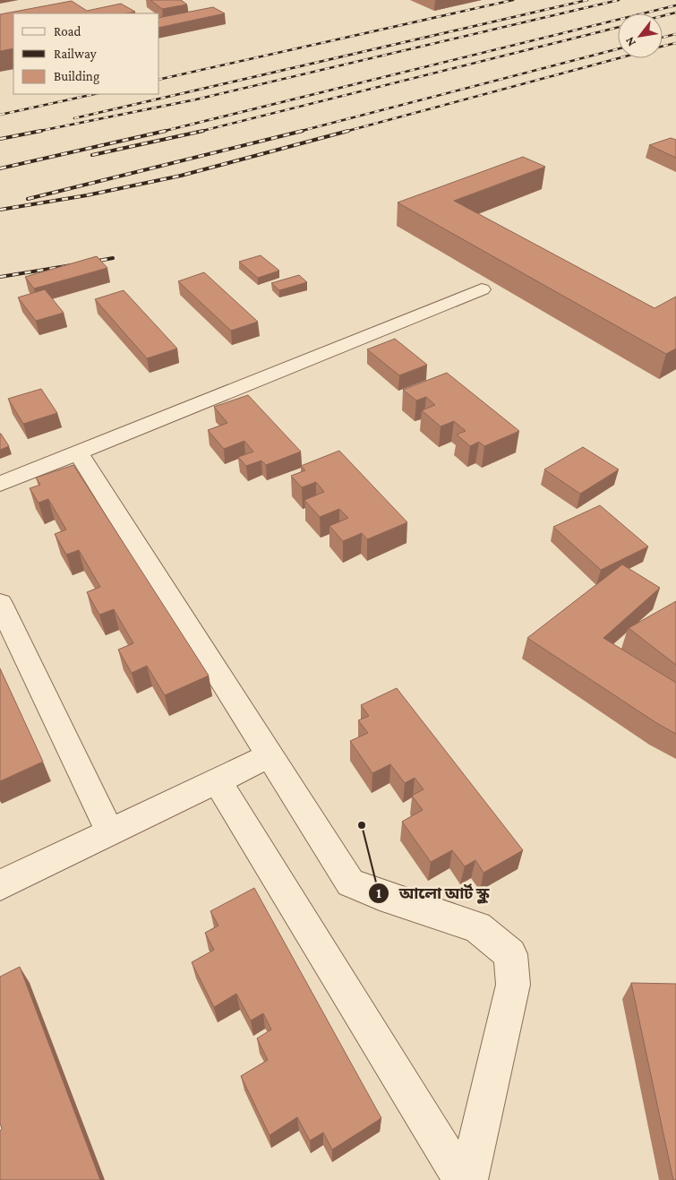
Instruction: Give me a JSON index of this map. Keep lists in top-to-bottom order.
{
  "places": ["আলো আর্ট স্কুল"],
  "legend": ["Road", "Railway", "Building"],
  "north": "bottom left"
}
